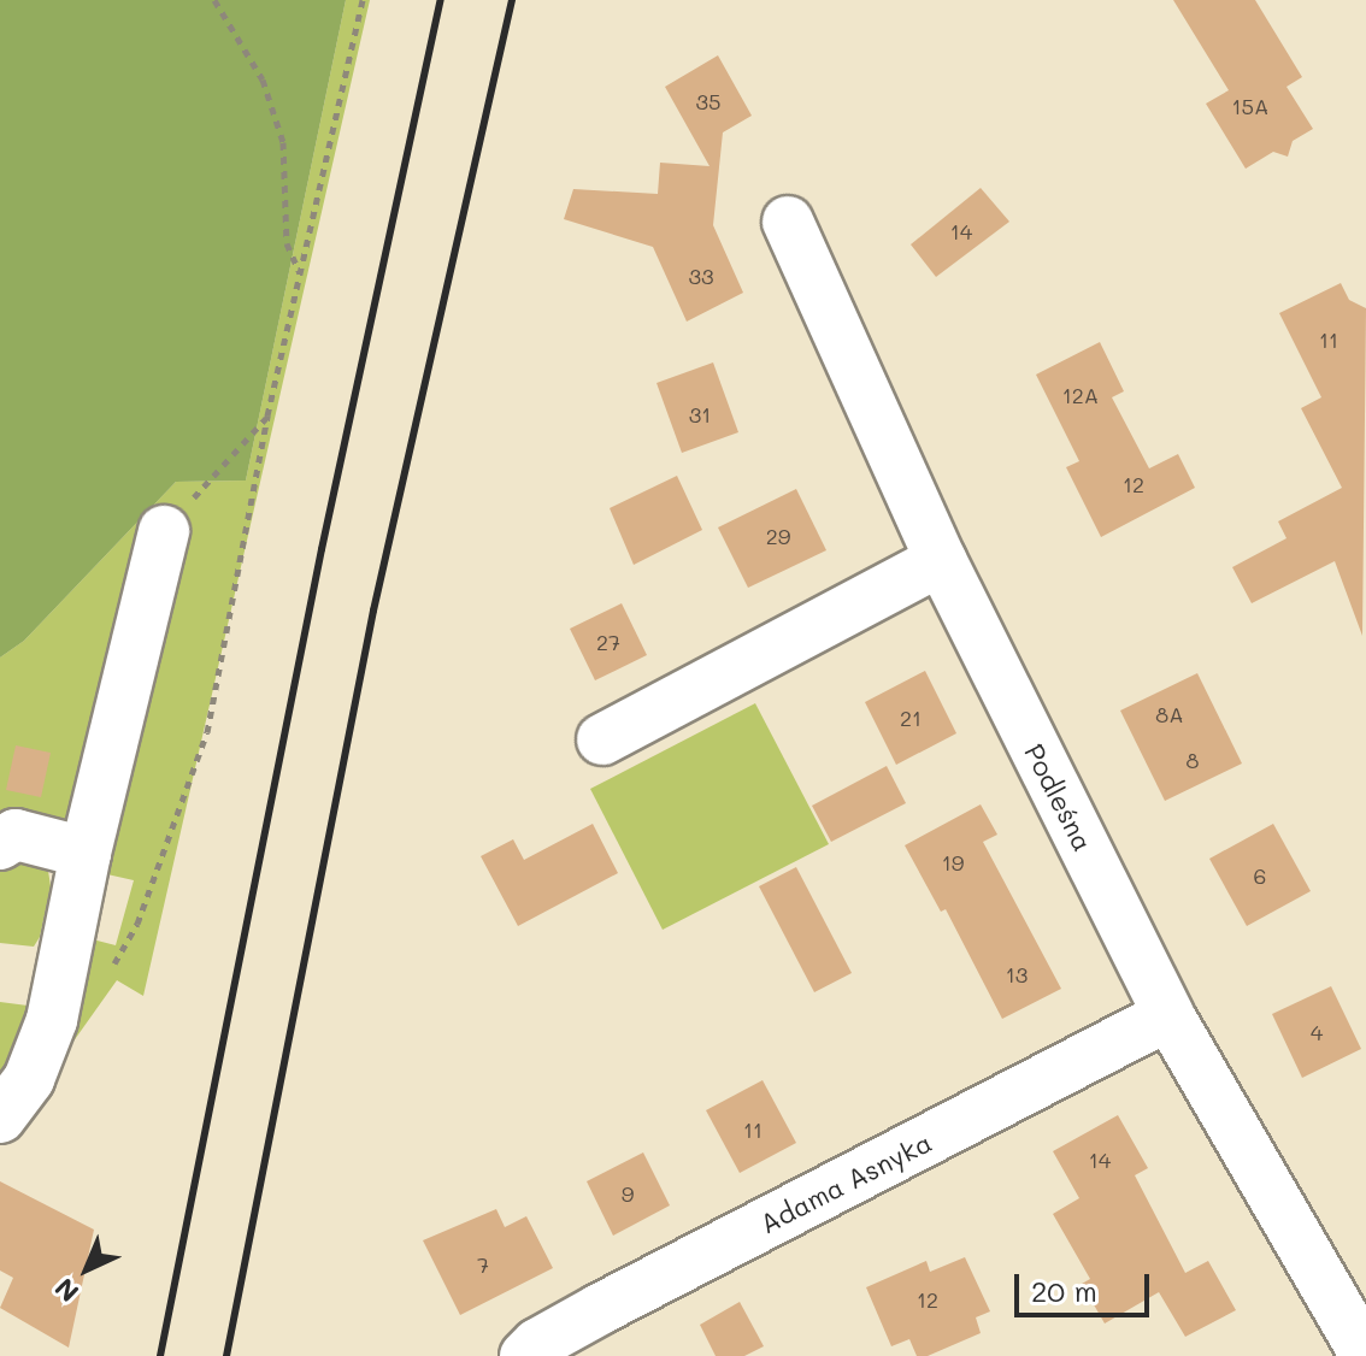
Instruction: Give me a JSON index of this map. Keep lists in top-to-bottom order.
{
  "streets": {
    "street": ["Podleśna", "Adama Asnyka"]
  },
  "crossings": [
    ["Podleśna", "Adama Asnyka"]
  ],
  "house_numbers": [
    "35",
    "15A",
    "14",
    "33",
    "11",
    "12A",
    "31",
    "12",
    "29",
    "27",
    "8A",
    "21",
    "8",
    "19",
    "6",
    "13",
    "4",
    "11",
    "14",
    "9",
    "7",
    "12"
  ],
  "scale_bar": "20 m",
  "north": "bottom left"
}
